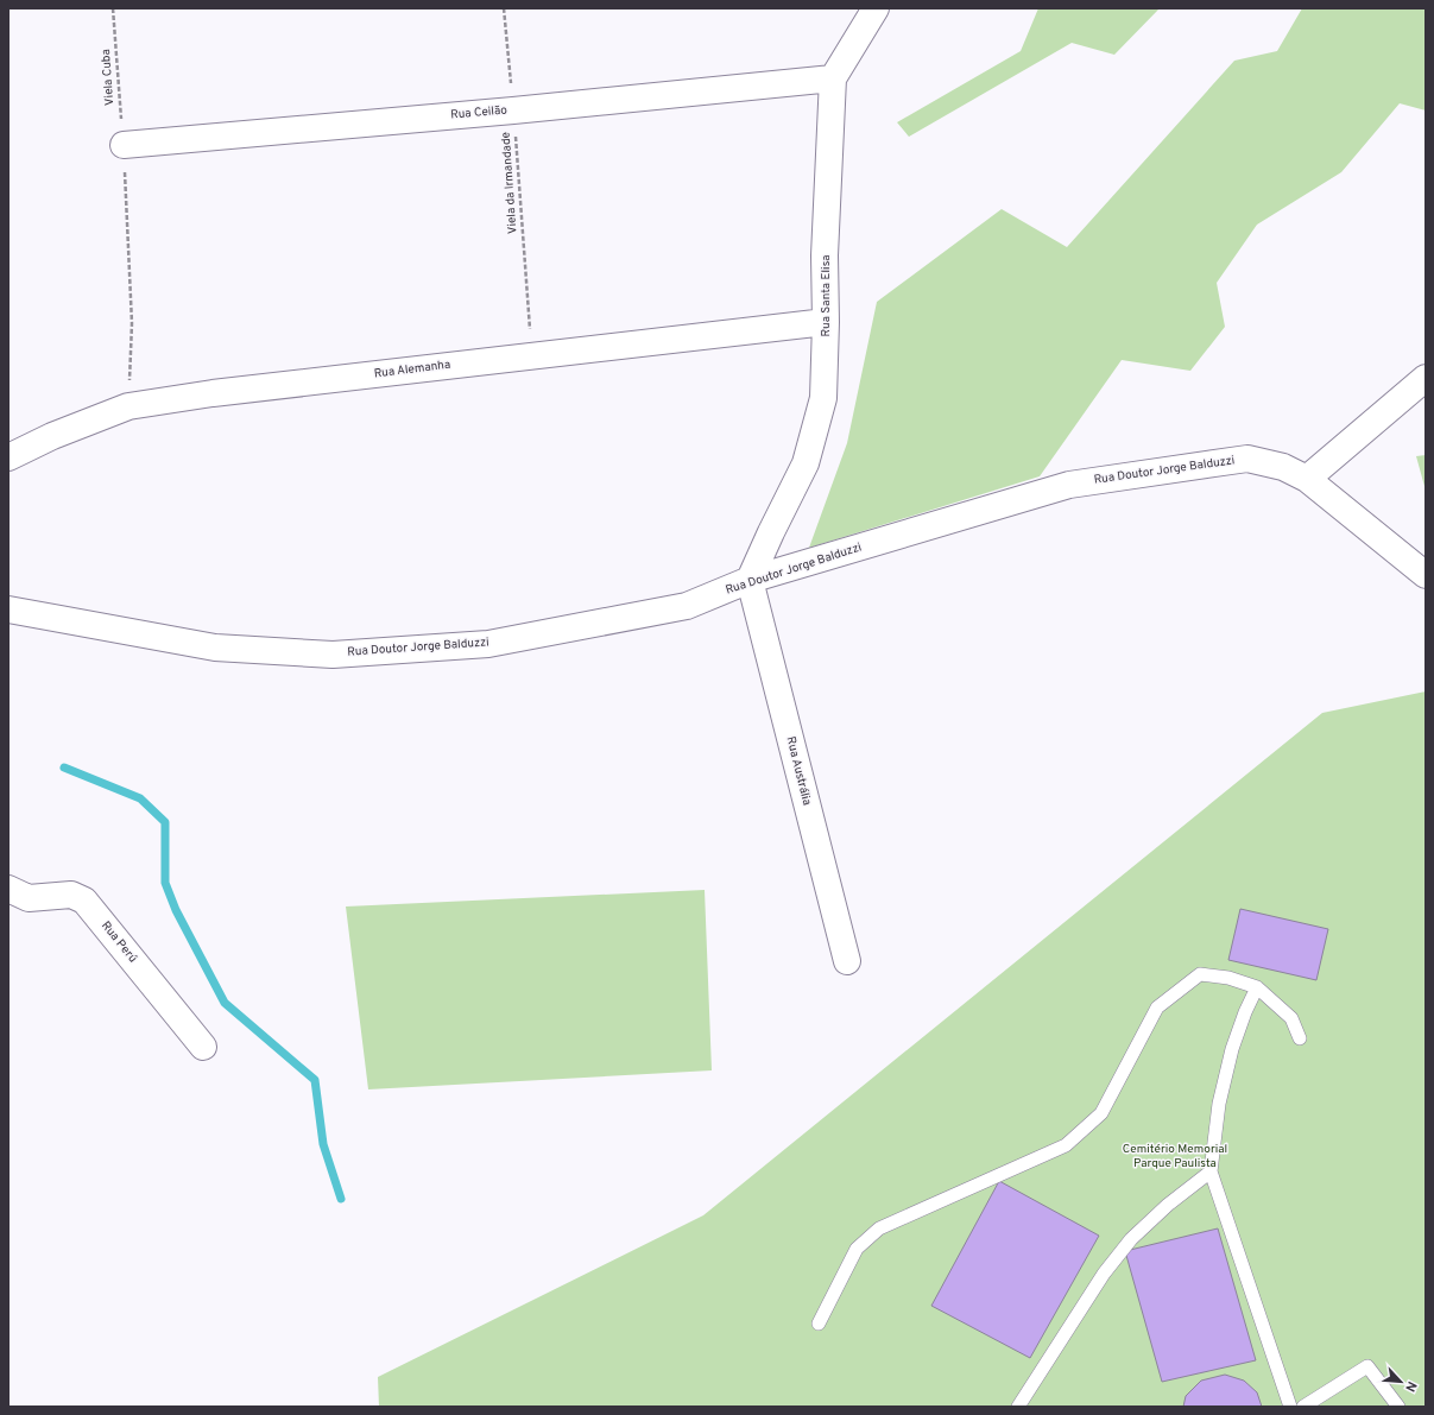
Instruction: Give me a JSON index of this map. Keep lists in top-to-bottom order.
{
  "streets": {
    "street": [
      "Rua Ceilão",
      "Rua Santa Elisa",
      "Rua Alemanha",
      "Rua Doutor Jorge Balduzzi",
      "Rua Austrália",
      "Rua Perú"
    ],
    "path": ["Viela Cuba", "Viela da Irmandade"]
  },
  "crossings": [
    ["Viela Cuba", "Rua Ceilão"],
    ["Viela Cuba", "Rua Alemanha"],
    ["Rua Ceilão", "Viela da Irmandade"],
    ["Rua Ceilão", "Rua Santa Elisa"],
    ["Viela da Irmandade", "Rua Alemanha"],
    ["Rua Santa Elisa", "Rua Alemanha"],
    ["Rua Santa Elisa", "Rua Doutor Jorge Balduzzi"],
    ["Rua Santa Elisa", "Rua Austrália"],
    ["Rua Doutor Jorge Balduzzi", "Rua Austrália"]
  ],
  "parks": ["Cemitério Memorial Parque Paulista"],
  "north": "bottom right"
}
